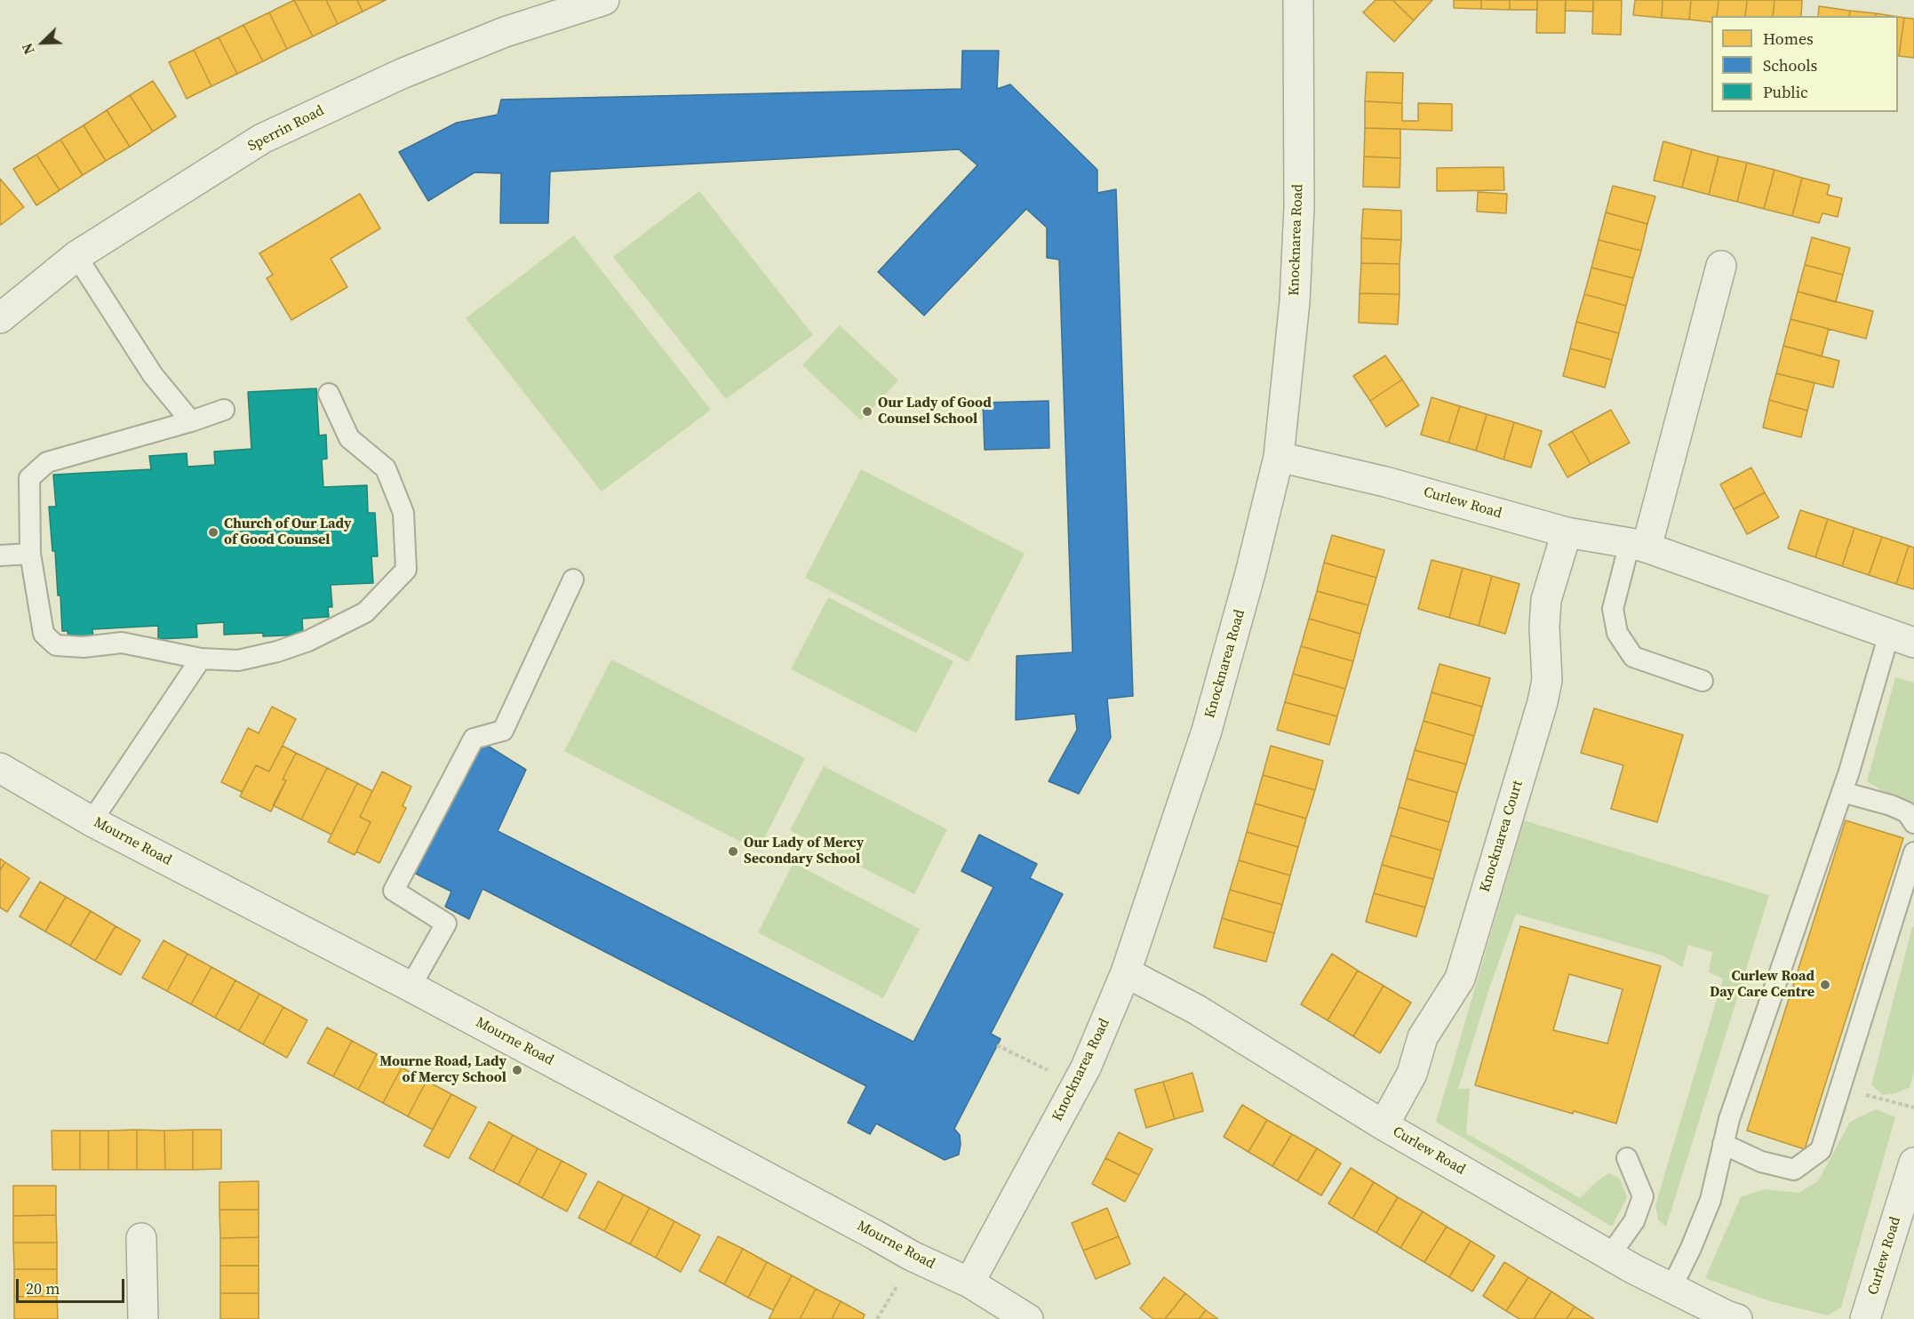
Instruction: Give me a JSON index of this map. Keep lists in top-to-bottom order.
{
  "streets": {
    "street": [
      "Sperrin Road",
      "Knocknarea Road",
      "Curlew Road",
      "Knocknarea Court",
      "Mourne Road"
    ]
  },
  "crossings": [
    ["Knocknarea Road", "Curlew Road"],
    ["Knocknarea Road", "Mourne Road"],
    ["Curlew Road", "Knocknarea Court"]
  ],
  "places": [
    "Our Lady of Good Counsel School",
    "Church of Our Lady of Good Counsel",
    "Our Lady of Mercy Secondary School",
    "Curlew Road Day Care Centre",
    "Mourne Road, Lady of Mercy School"
  ],
  "legend": ["Homes", "Schools", "Public"],
  "scale_bar": "20 m",
  "north": "bottom left"
}
